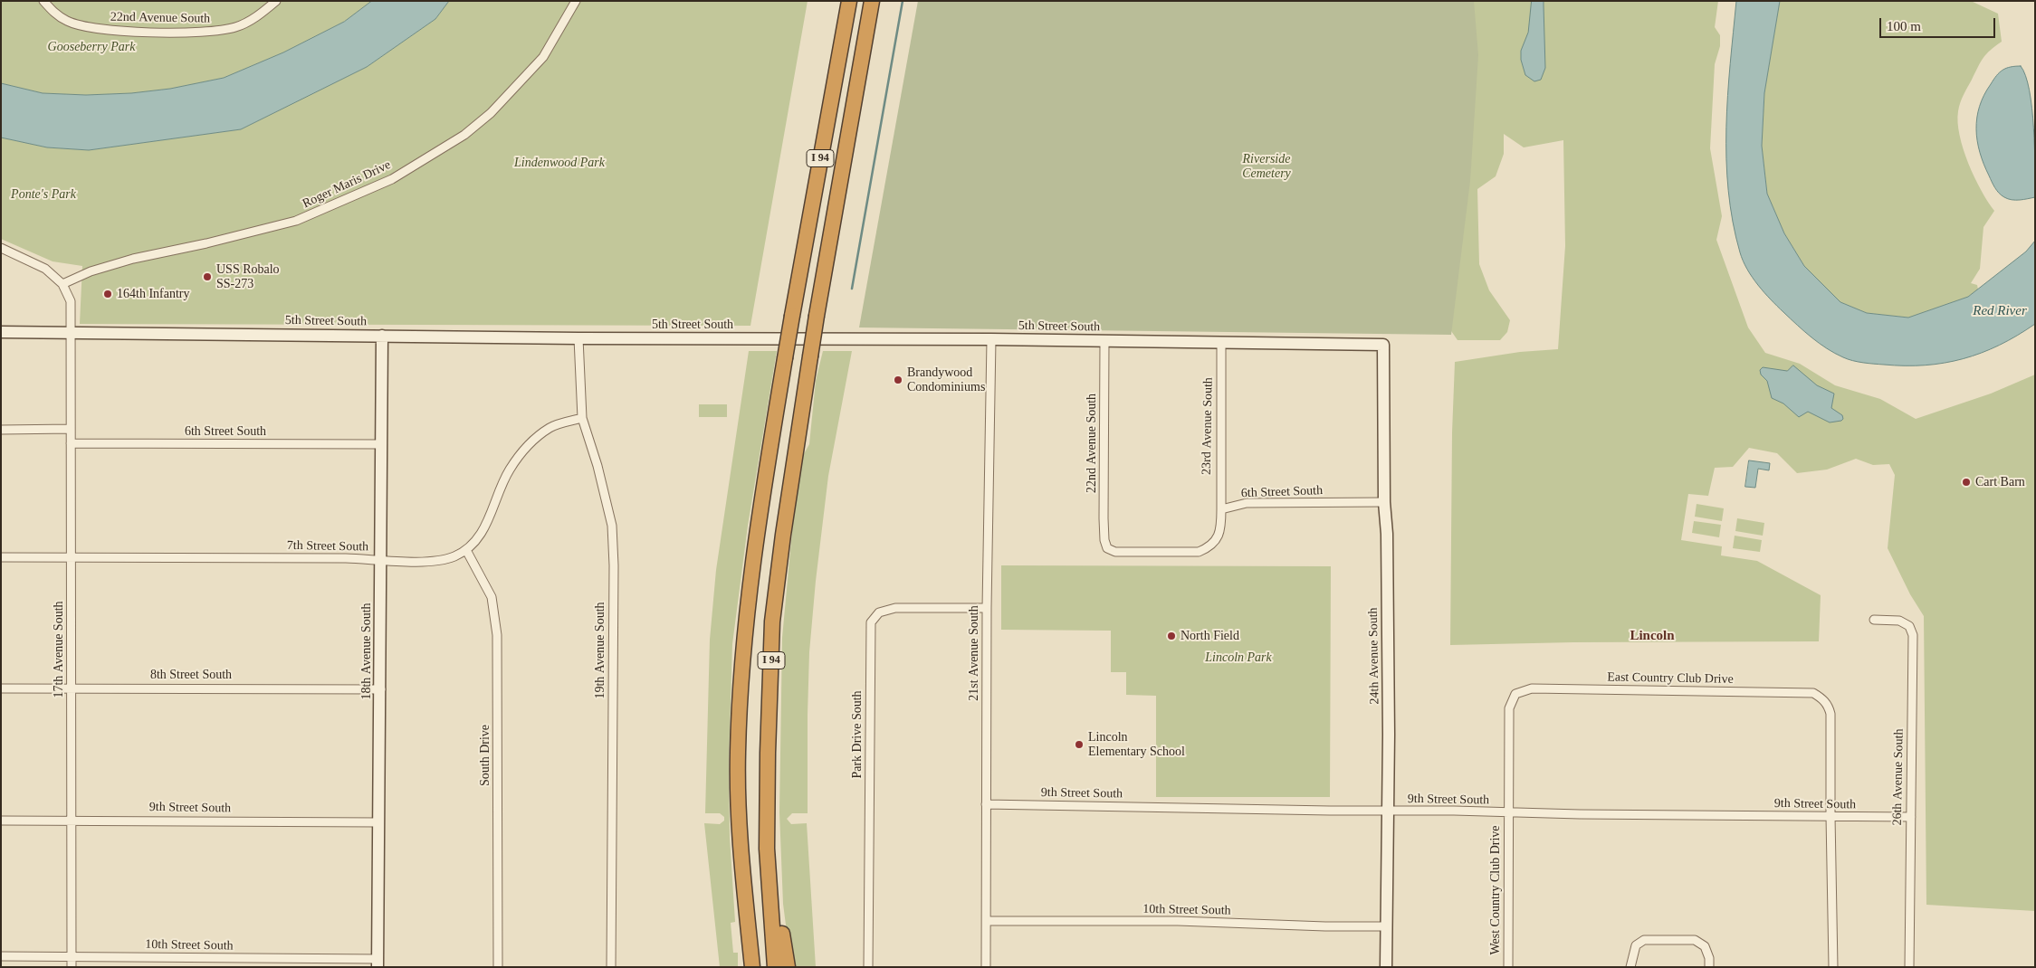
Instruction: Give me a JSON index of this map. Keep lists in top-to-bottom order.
{
  "streets": {
    "highway": ["I 94"],
    "street": [
      "22nd Avenue South",
      "Roger Maris Drive",
      "5th Street South",
      "23rd Avenue South",
      "6th Street South",
      "7th Street South",
      "17th Avenue South",
      "19th Avenue South",
      "18th Avenue South",
      "21st Avenue South",
      "24th Avenue South",
      "8th Street South",
      "East Country Club Drive",
      "Park Drive South",
      "South Drive",
      "26th Avenue South",
      "9th Street South",
      "West Country Club Drive",
      "10th Street South"
    ]
  },
  "crossings": [
    ["22nd Avenue South", "5th Street South"],
    ["22nd Avenue South", "23rd Avenue South"],
    ["22nd Avenue South", "6th Street South"],
    ["Roger Maris Drive", "17th Avenue South"],
    ["5th Street South", "23rd Avenue South"],
    ["5th Street South", "17th Avenue South"],
    ["5th Street South", "19th Avenue South"],
    ["5th Street South", "18th Avenue South"],
    ["5th Street South", "21st Avenue South"],
    ["5th Street South", "24th Avenue South"],
    ["23rd Avenue South", "6th Street South"],
    ["6th Street South", "17th Avenue South"],
    ["6th Street South", "18th Avenue South"],
    ["6th Street South", "24th Avenue South"],
    ["7th Street South", "17th Avenue South"],
    ["7th Street South", "19th Avenue South"],
    ["7th Street South", "18th Avenue South"],
    ["7th Street South", "South Drive"],
    ["17th Avenue South", "8th Street South"],
    ["17th Avenue South", "9th Street South"],
    ["17th Avenue South", "10th Street South"],
    ["18th Avenue South", "8th Street South"],
    ["18th Avenue South", "9th Street South"],
    ["18th Avenue South", "10th Street South"],
    ["21st Avenue South", "Park Drive South"],
    ["21st Avenue South", "9th Street South"],
    ["21st Avenue South", "10th Street South"],
    ["24th Avenue South", "9th Street South"],
    ["24th Avenue South", "10th Street South"],
    ["East Country Club Drive", "9th Street South"],
    ["East Country Club Drive", "West Country Club Drive"],
    ["26th Avenue South", "9th Street South"],
    ["9th Street South", "West Country Club Drive"]
  ],
  "districts": ["Lincoln"],
  "water": ["Red River"],
  "parks": [
    "Gooseberry Park",
    "Riverside Cemetery",
    "Lindenwood Park",
    "Ponte's Park",
    "Lincoln Park"
  ],
  "places": [
    "USS Robalo SS-273",
    "164th Infantry",
    "Brandywood Condominiums",
    "Cart Barn",
    "North Field",
    "Lincoln Elementary School"
  ],
  "scale_bar": "100 m"
}
